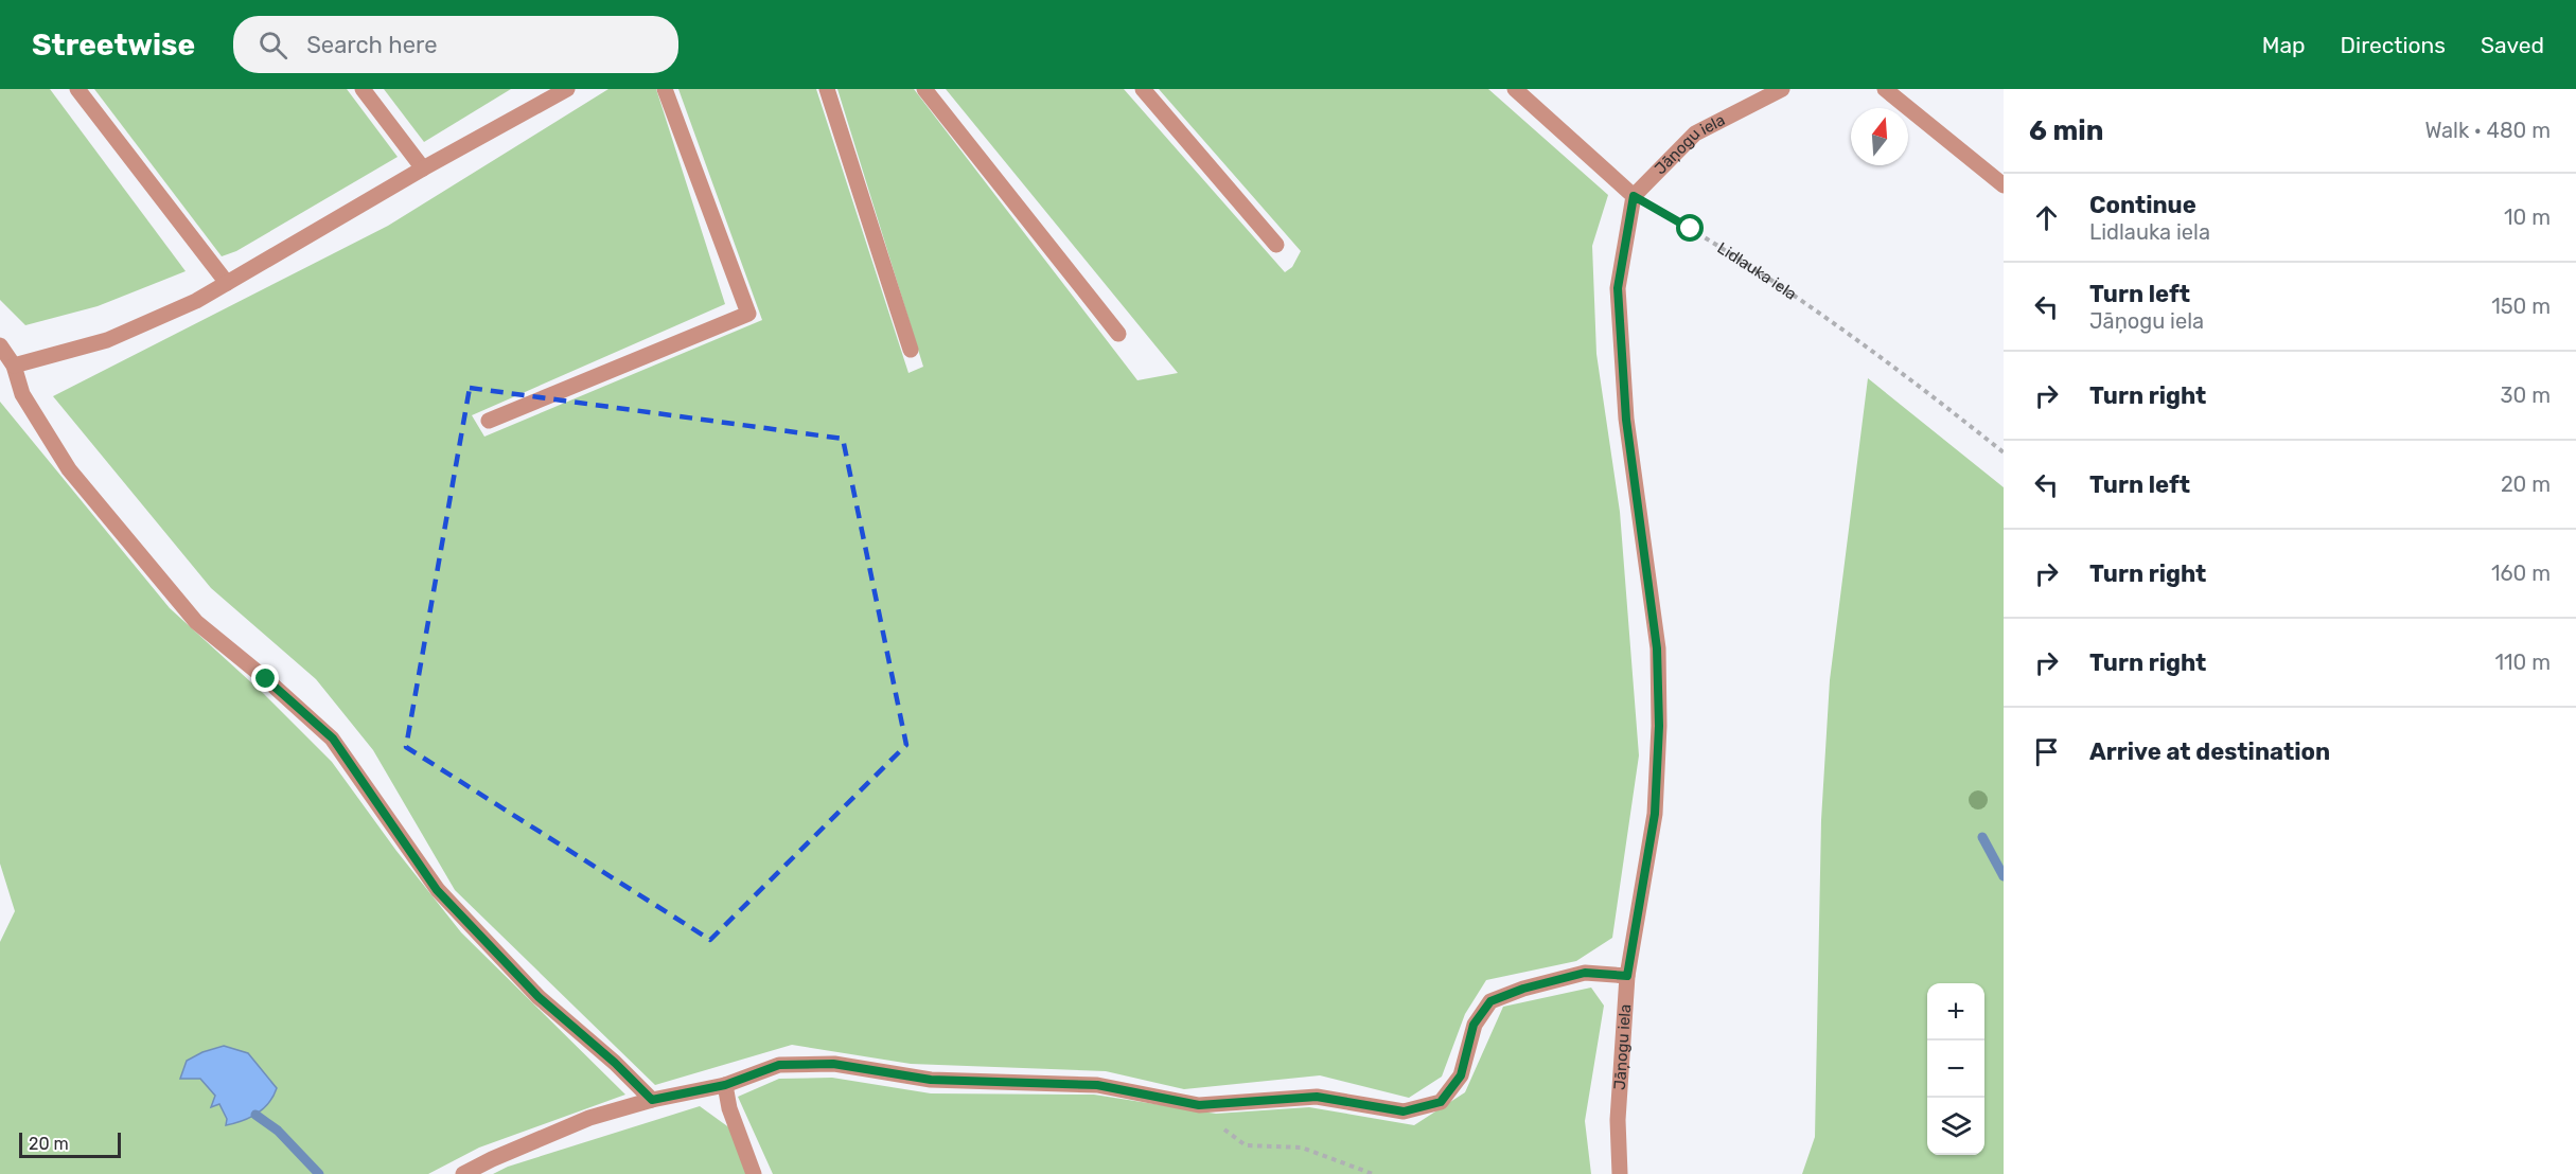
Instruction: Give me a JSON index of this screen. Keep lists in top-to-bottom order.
{
  "streets": {
    "street": ["Jāņogu iela"],
    "path": ["Lidlauka iela"]
  },
  "crossings": [
    ["Jāņogu iela", "Lidlauka iela"]
  ],
  "scale_bar": "20 m",
  "north": "top",
  "page": {
    "header": "Streetwise",
    "search": "Search here",
    "nav": ["Map", "Directions", "Saved"],
    "heading": ["6 min", "Walk · 480 m"],
    "list": [
      ["Continue", "Lidlauka iela", "10 m"],
      ["Turn left", "Jāņogu iela", "150 m"],
      ["Turn right", "30 m"],
      ["Turn left", "20 m"],
      ["Turn right", "160 m"],
      ["Turn right", "110 m"],
      "Arrive at destination"
    ],
    "map_buttons": ["+", "−"],
    "scale": "20 m"
  }
}
